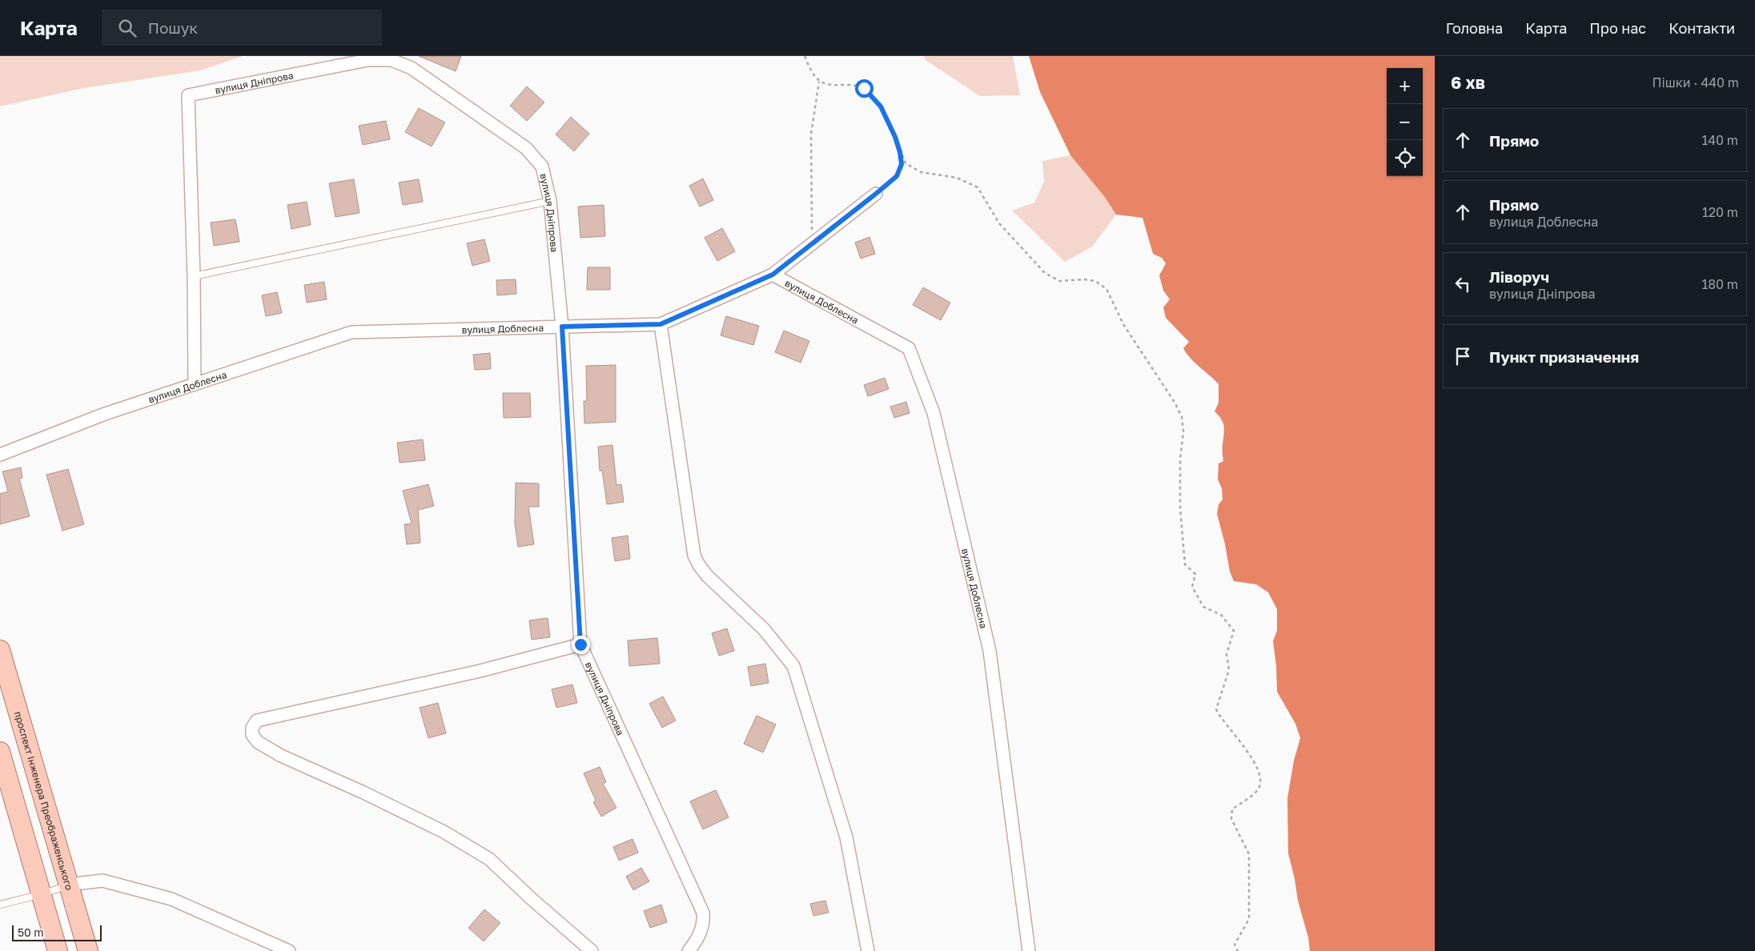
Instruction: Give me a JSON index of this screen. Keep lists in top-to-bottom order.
{
  "streets": {
    "main road": ["проспект Інженера Преображенського"],
    "street": ["вулиця Дніпрова", "вулиця Доблесна"]
  },
  "crossings": [
    ["вулиця Дніпрова", "вулиця Доблесна"]
  ],
  "scale_bar": "50 m",
  "page": {
    "header": "Карта",
    "search": "Пошук",
    "nav": [
      "Головна",
      "Карта",
      "Про нас",
      "Контакти"
    ],
    "heading": ["6 хв", "Пішки · 440 m"],
    "map_buttons": ["+", "−"],
    "list": [
      ["Прямо", "140 m"],
      ["Прямо", "вулиця Доблесна", "120 m"],
      ["Ліворуч", "вулиця Дніпрова", "180 m"],
      "Пункт призначення"
    ],
    "scale": "50 m"
  }
}
